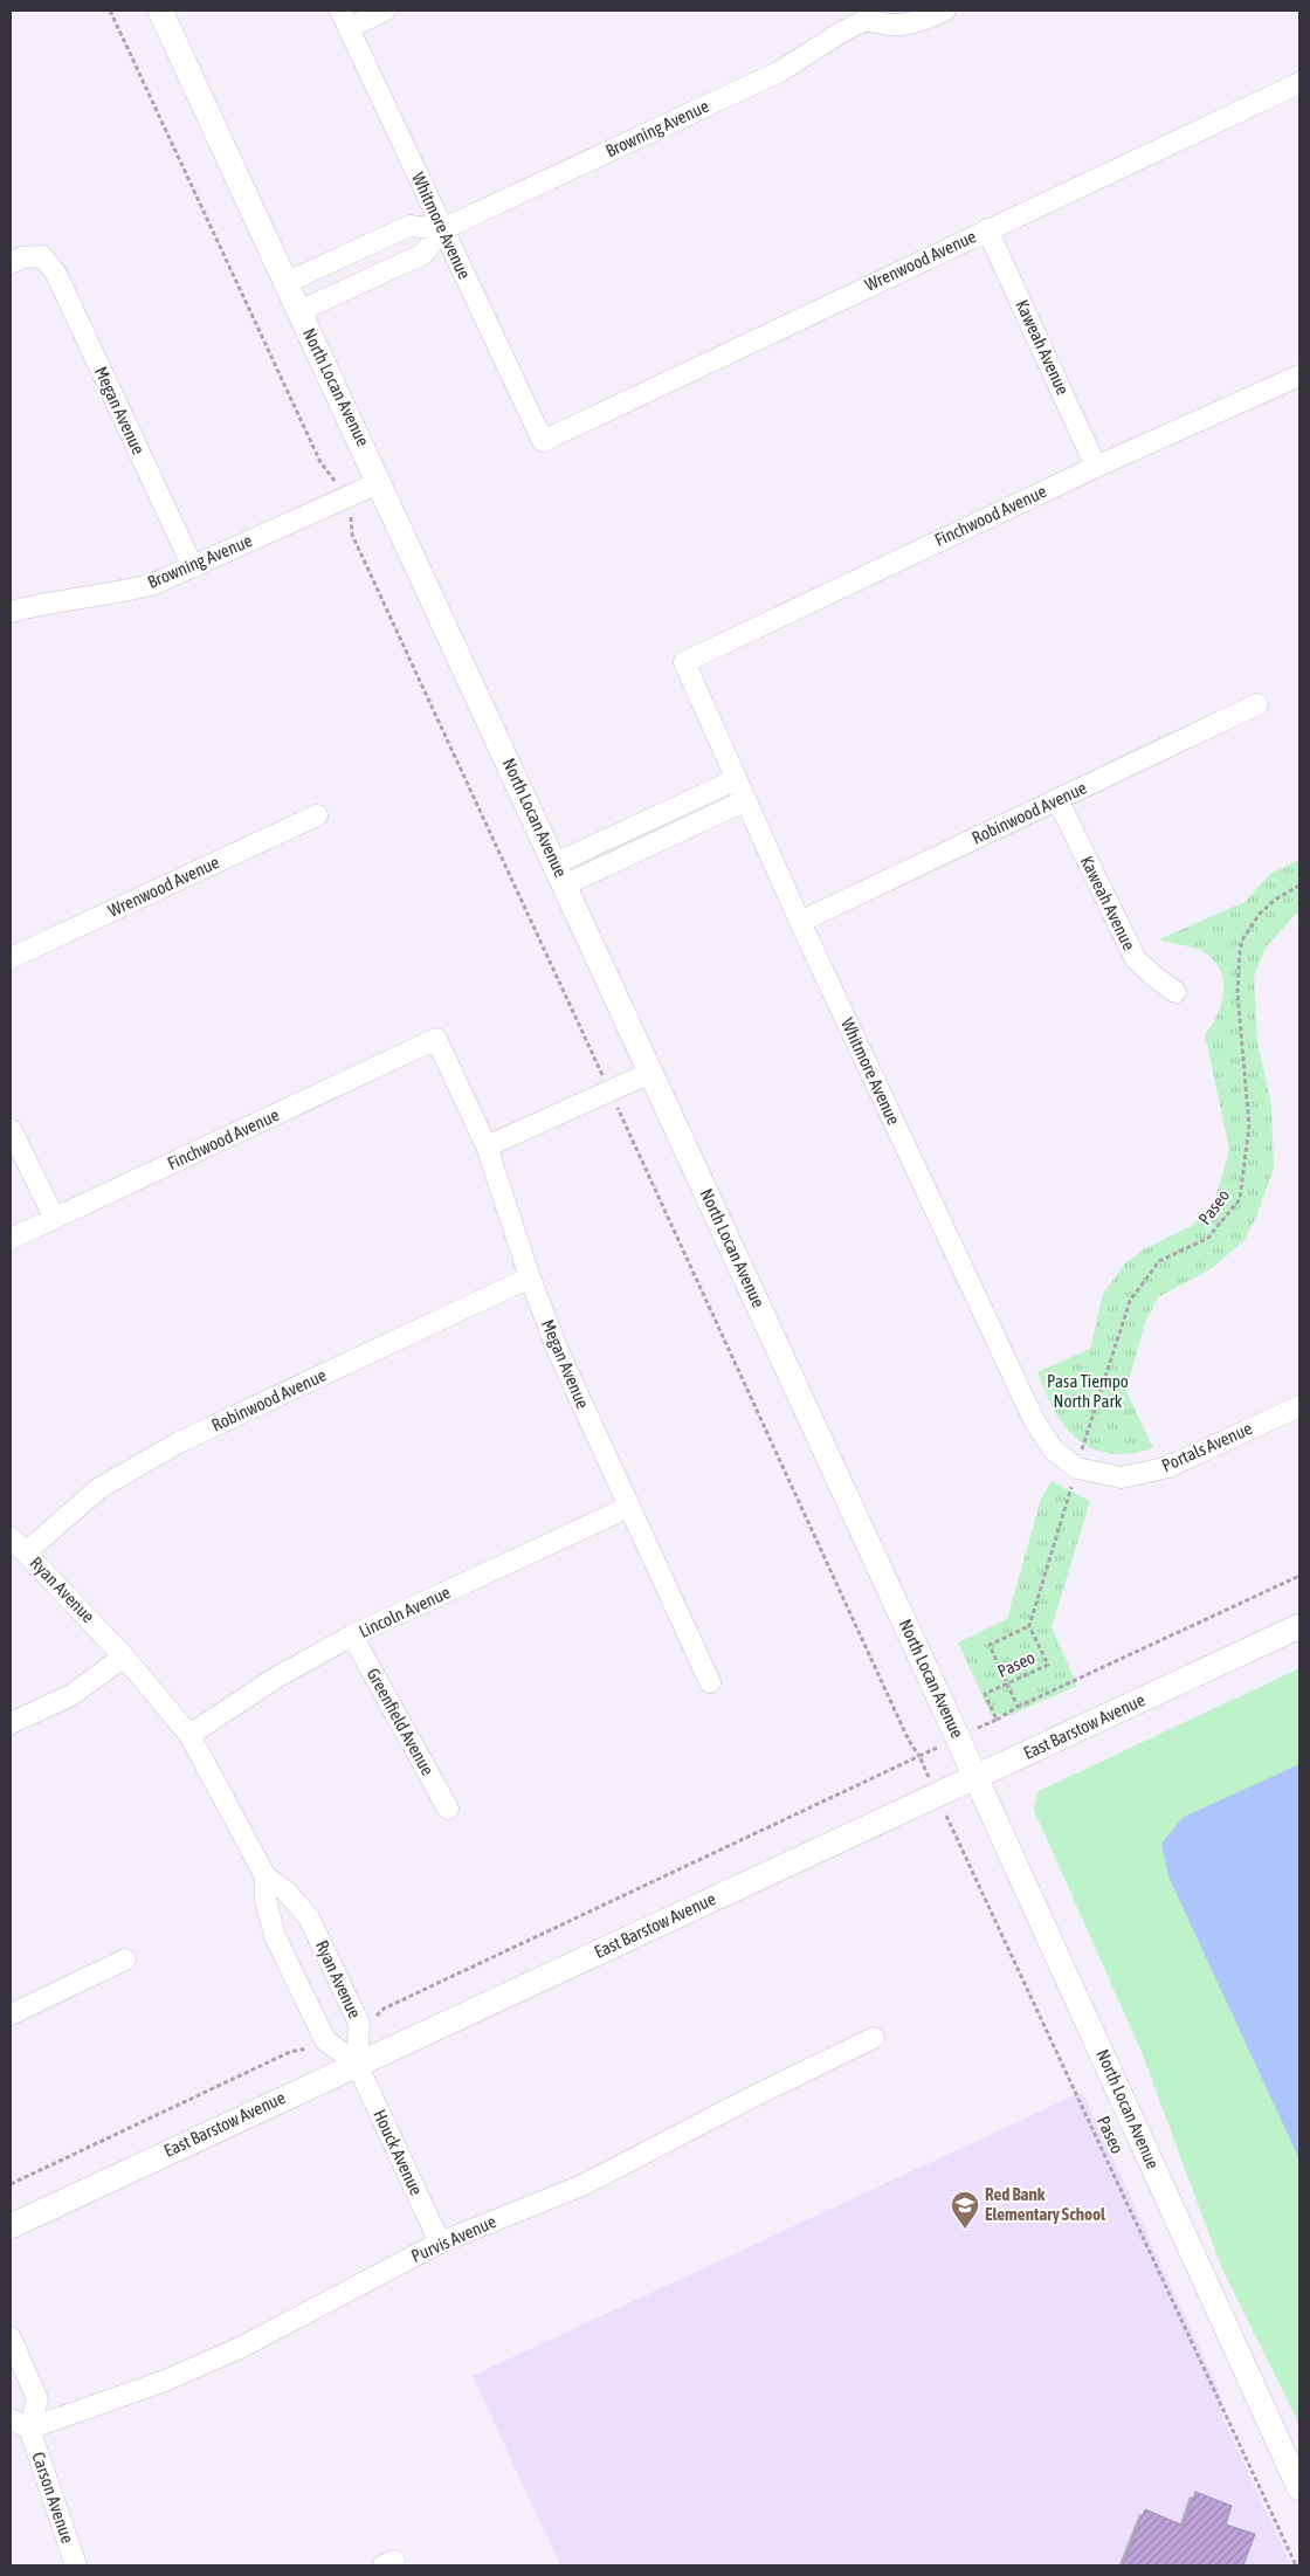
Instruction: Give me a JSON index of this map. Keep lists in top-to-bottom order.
{
  "streets": {
    "street": [
      "Browning Avenue",
      "Whitmore Avenue",
      "Wrenwood Avenue",
      "Kaweah Avenue",
      "North Locan Avenue",
      "Megan Avenue",
      "Finchwood Avenue",
      "Robinwood Avenue",
      "Portals Avenue",
      "Ryan Avenue",
      "Lincoln Avenue",
      "Greenfield Avenue",
      "East Barstow Avenue",
      "Houck Avenue",
      "Purvis Avenue",
      "Carson Avenue"
    ],
    "path": ["Paseo"]
  },
  "crossings": [
    ["Browning Avenue", "Whitmore Avenue"],
    ["Browning Avenue", "North Locan Avenue"],
    ["Browning Avenue", "Megan Avenue"],
    ["Whitmore Avenue", "Wrenwood Avenue"],
    ["Whitmore Avenue", "Finchwood Avenue"],
    ["Whitmore Avenue", "Robinwood Avenue"],
    ["Whitmore Avenue", "Paseo"],
    ["Whitmore Avenue", "Portals Avenue"],
    ["Wrenwood Avenue", "Kaweah Avenue"],
    ["Kaweah Avenue", "Finchwood Avenue"],
    ["Kaweah Avenue", "Robinwood Avenue"],
    ["North Locan Avenue", "East Barstow Avenue"],
    ["Megan Avenue", "Finchwood Avenue"],
    ["Megan Avenue", "Robinwood Avenue"],
    ["Megan Avenue", "Lincoln Avenue"],
    ["Robinwood Avenue", "Ryan Avenue"],
    ["Paseo", "Portals Avenue"],
    ["Paseo", "East Barstow Avenue"],
    ["Ryan Avenue", "Lincoln Avenue"],
    ["Ryan Avenue", "East Barstow Avenue"],
    ["Ryan Avenue", "Houck Avenue"],
    ["Lincoln Avenue", "Greenfield Avenue"],
    ["East Barstow Avenue", "Houck Avenue"],
    ["Houck Avenue", "Purvis Avenue"],
    ["Purvis Avenue", "Carson Avenue"]
  ],
  "parks": ["Pasa Tiempo North Park"],
  "places": {
    "school or university": ["Red Bank Elementary School"]
  }
}
